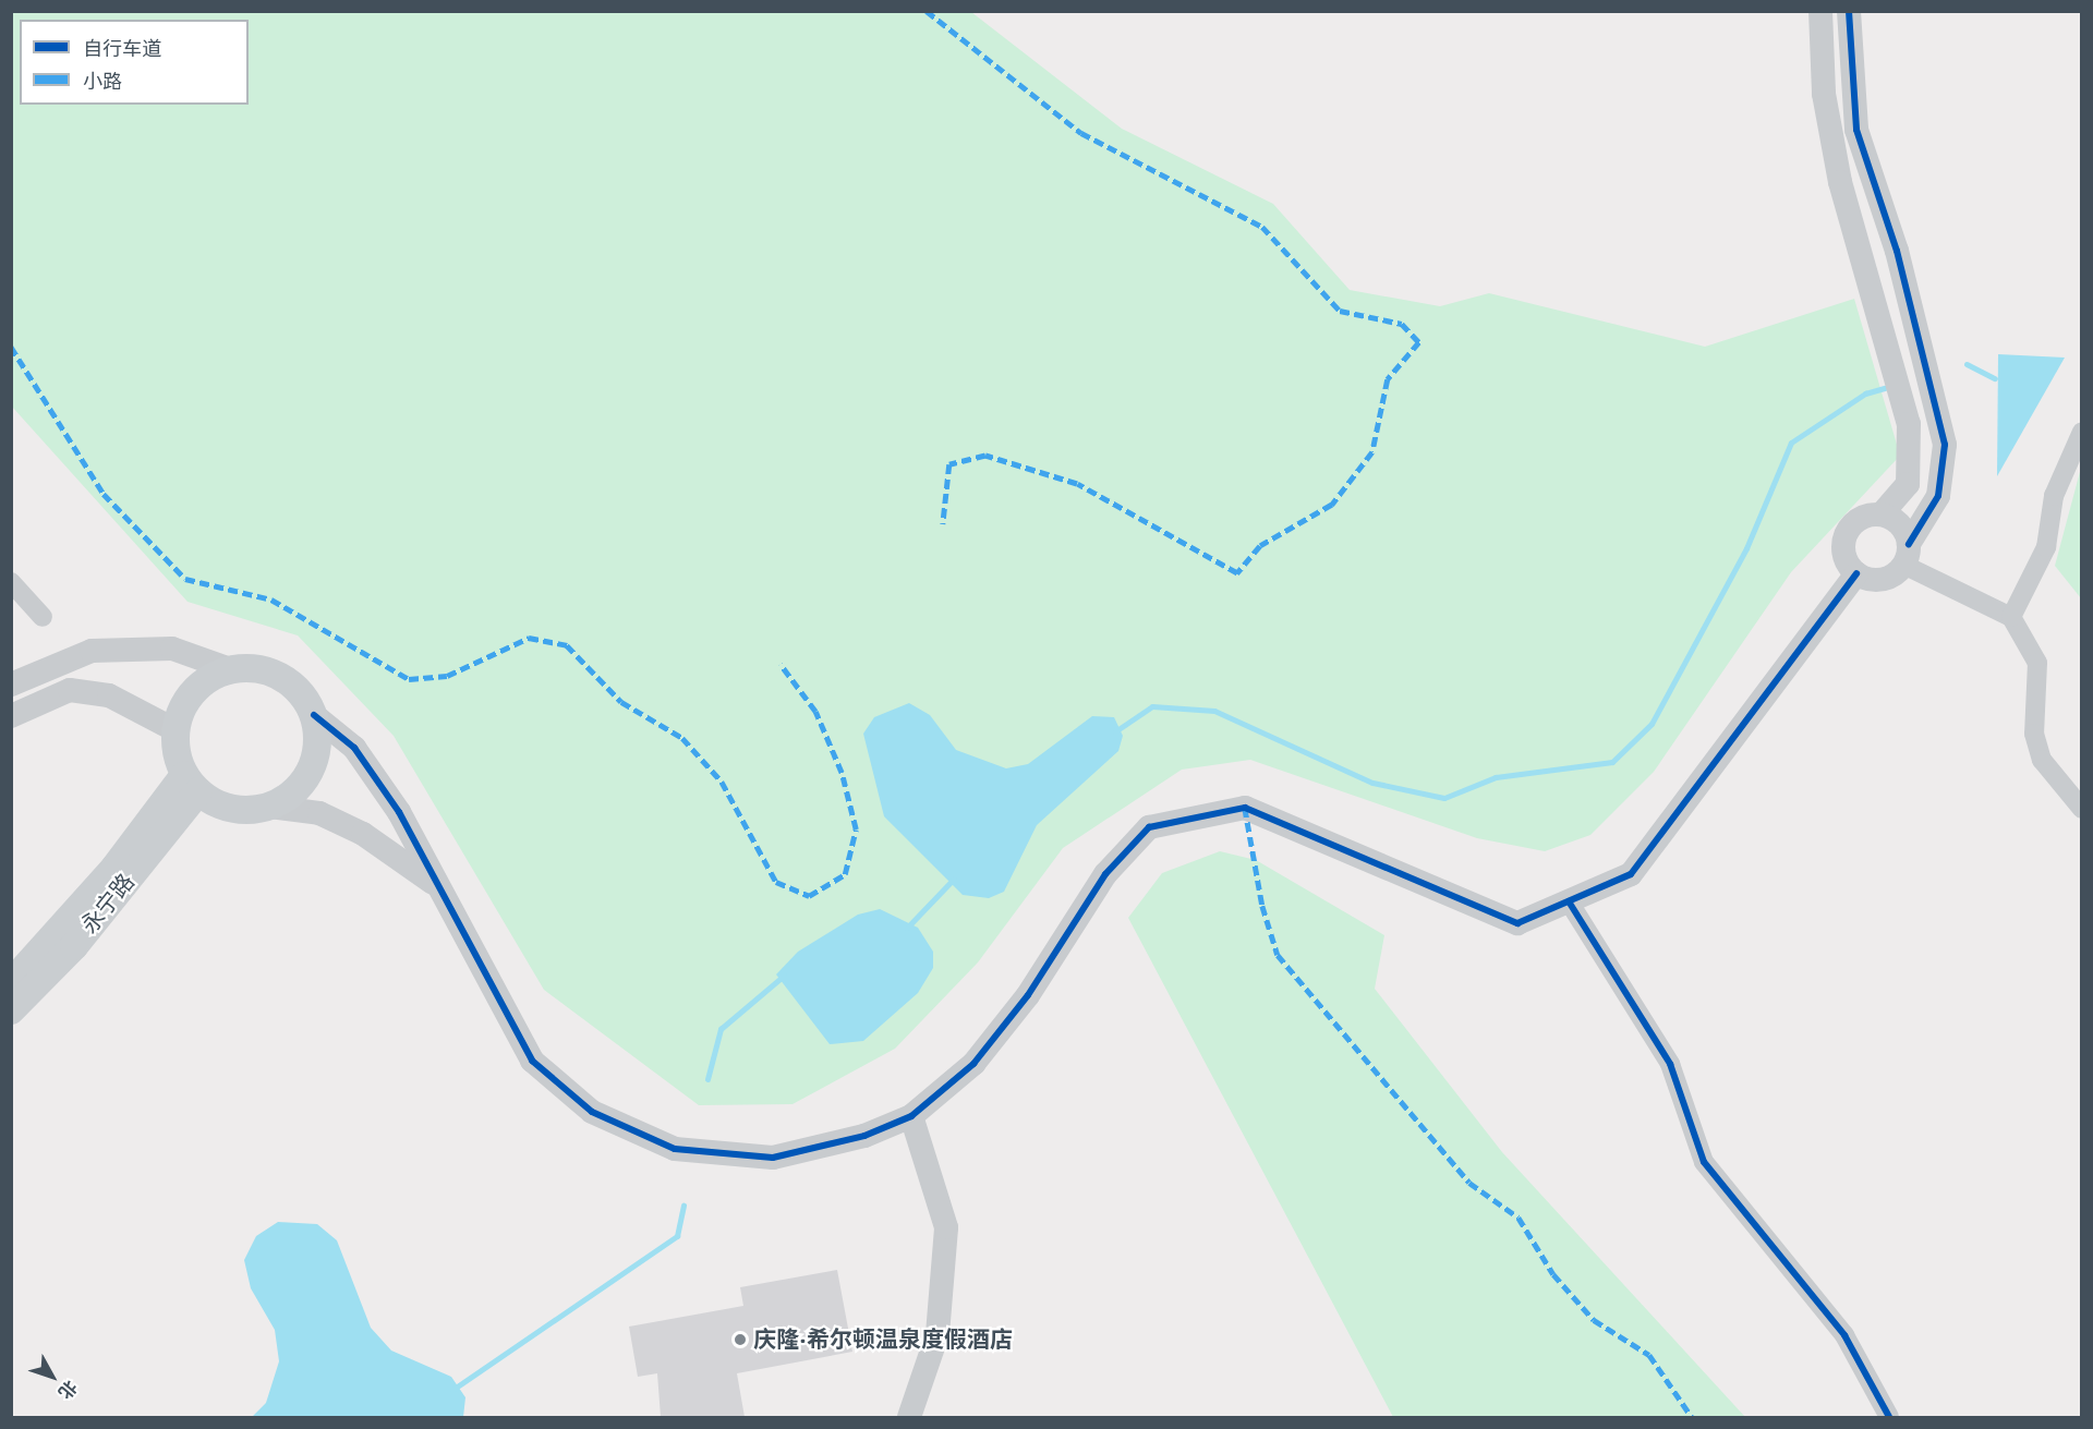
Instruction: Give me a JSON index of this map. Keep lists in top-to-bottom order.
{
  "streets": {
    "main road": ["永宁路"]
  },
  "places": ["庆隆·希尔顿温泉度假酒店"],
  "legend": ["自行车道", "小路"],
  "north": "bottom right"
}
